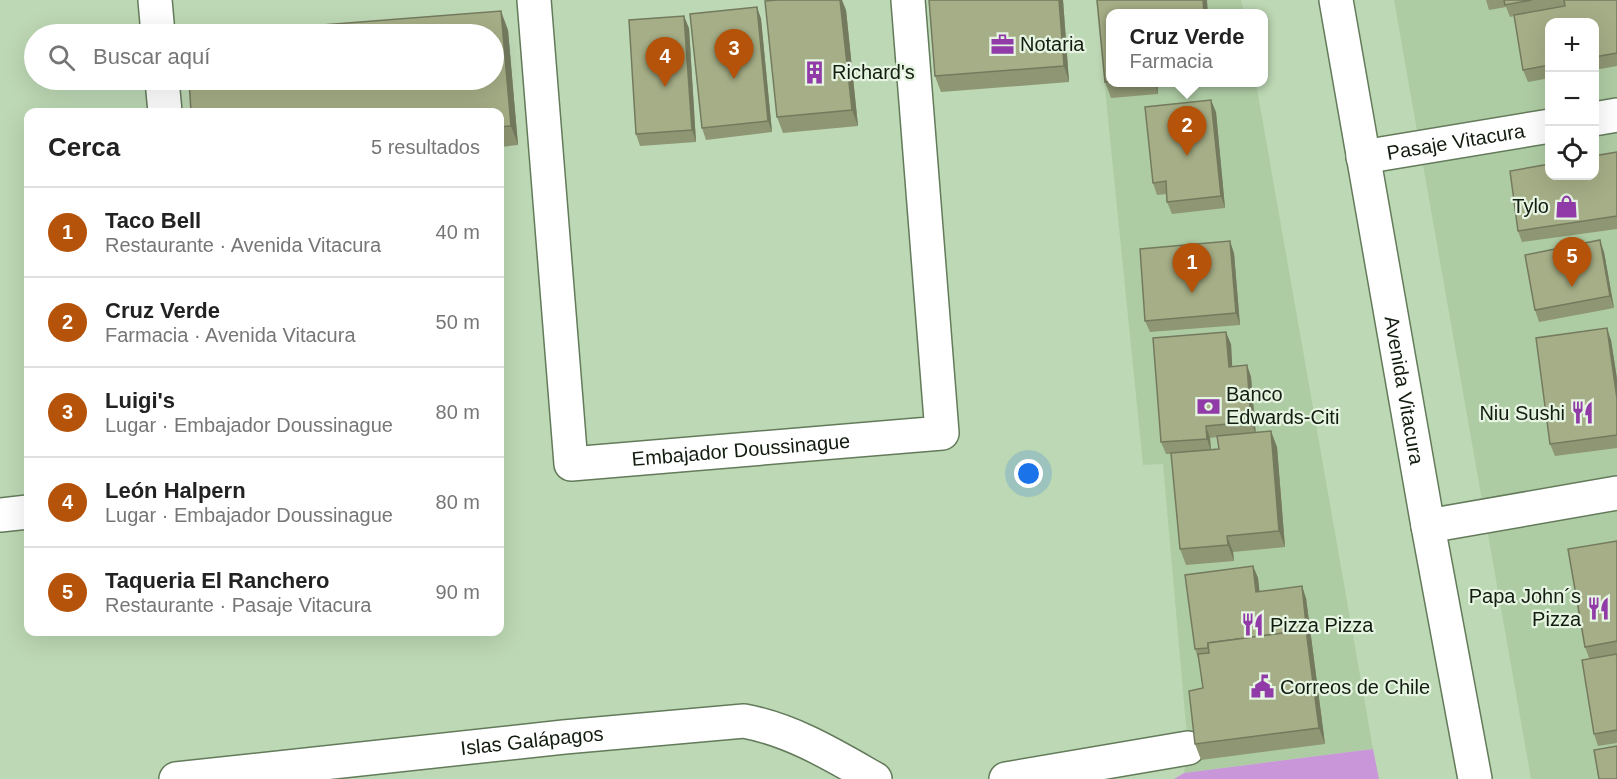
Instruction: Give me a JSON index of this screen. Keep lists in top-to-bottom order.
{
  "streets": {
    "street": [
      "Pasaje Vitacura",
      "Avenida Vitacura",
      "Embajador Doussinague",
      "Islas Galápagos"
    ]
  },
  "crossings": [
    ["Pasaje Vitacura", "Avenida Vitacura"]
  ],
  "places": {
    "office": ["Notaria"],
    "building": ["Richard's"],
    "shop": ["Tylo"],
    "bank": ["Banco Edwards-Citi"],
    "restaurant": ["Niu Sushi", "Papa John´s Pizza", "Pizza Pizza"],
    "public building": ["Correos de Chile"]
  },
  "page": {
    "popup": ["Cruz Verde", "Farmacia"],
    "map_buttons": ["+", "−"],
    "search": "Buscar aquí",
    "pins": [
      "3",
      "4",
      "2",
      "5",
      "1"
    ],
    "heading": ["Cerca", "5 resultados"],
    "list": [
      {
        "mark": "1",
        "name": "Taco Bell",
        "note": "Restaurante · Avenida Vitacura",
        "value": "40 m"
      },
      {
        "mark": "2",
        "name": "Cruz Verde",
        "note": "Farmacia · Avenida Vitacura",
        "value": "50 m"
      },
      {
        "mark": "3",
        "name": "Luigi's",
        "note": "Lugar · Embajador Doussinague",
        "value": "80 m"
      },
      {
        "mark": "4",
        "name": "León Halpern",
        "note": "Lugar · Embajador Doussinague",
        "value": "80 m"
      },
      {
        "mark": "5",
        "name": "Taqueria El Ranchero",
        "note": "Restaurante · Pasaje Vitacura",
        "value": "90 m"
      }
    ]
  }
}
